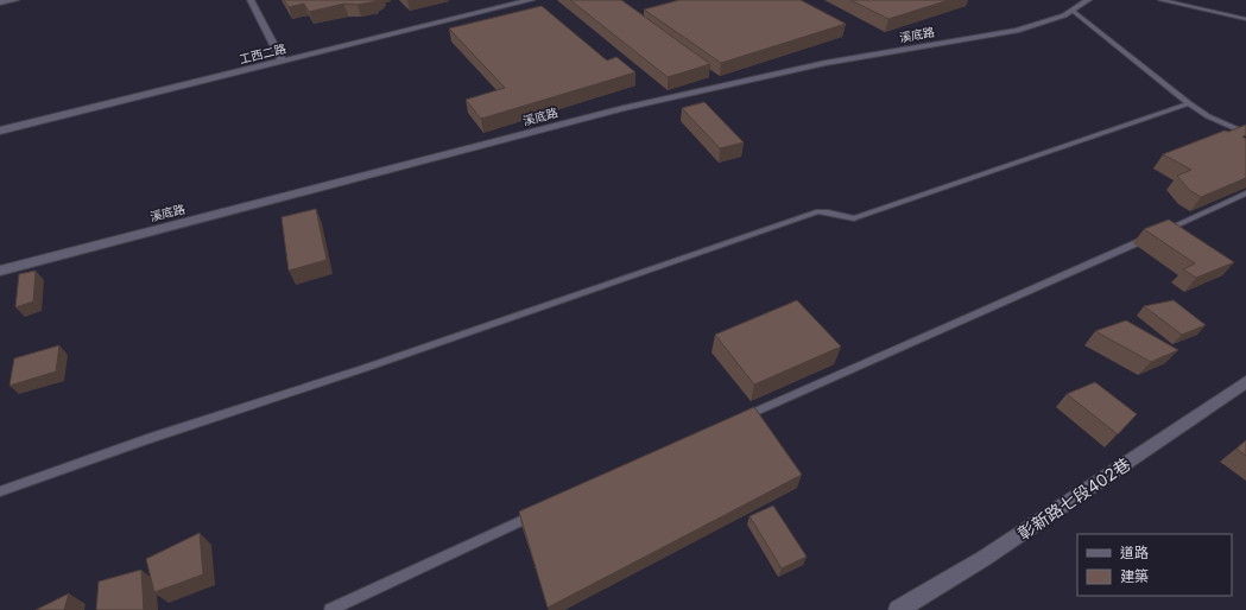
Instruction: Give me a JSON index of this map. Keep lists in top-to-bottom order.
{
  "streets": {
    "street": ["溪底路", "工西二路", "彰新路七段402巷"]
  },
  "legend": ["道路", "建築"]
}
